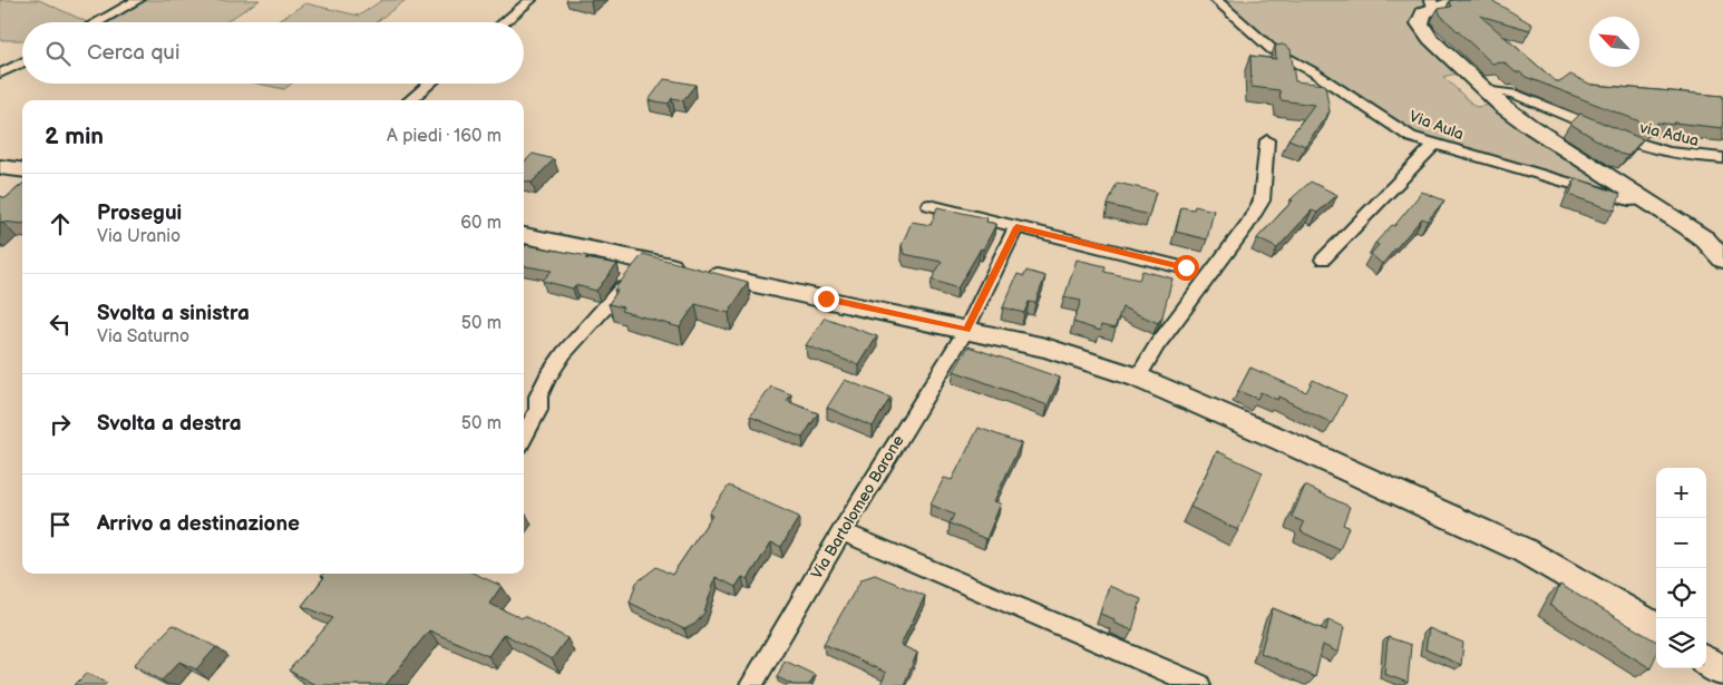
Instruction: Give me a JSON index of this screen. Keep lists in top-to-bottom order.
{
  "streets": {
    "street": ["Via Aula", "via Adua", "Via Bartolomeo Barone"]
  },
  "north": "top left",
  "page": {
    "search": "Cerca qui",
    "heading": ["2 min", "A piedi · 160 m"],
    "list": [
      ["Prosegui", "Via Uranio", "60 m"],
      ["Svolta a sinistra", "Via Saturno", "50 m"],
      ["Svolta a destra", "50 m"],
      "Arrivo a destinazione"
    ],
    "map_buttons": ["+", "−"]
  }
}
